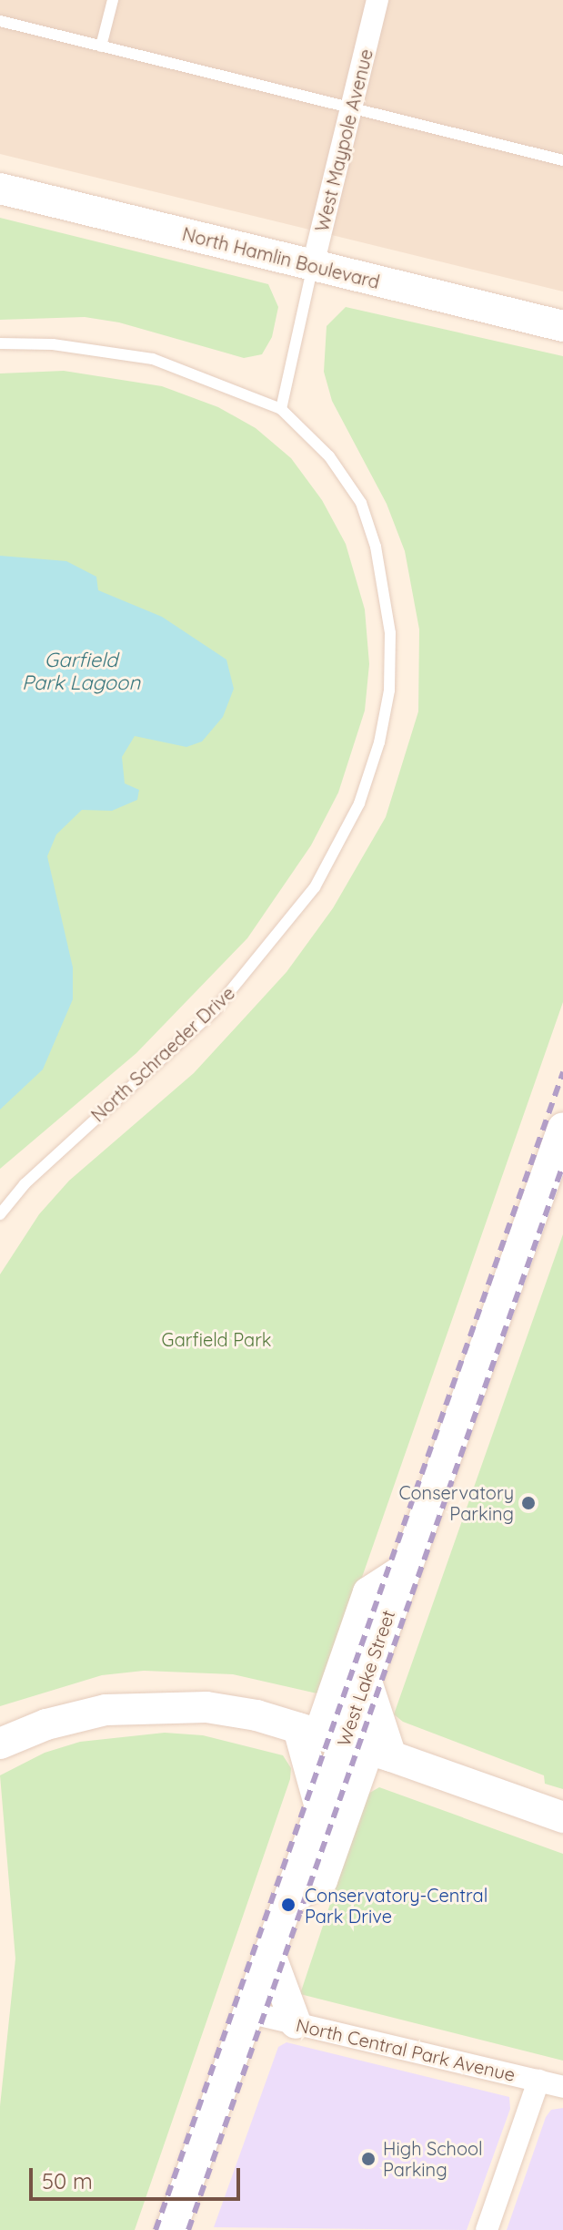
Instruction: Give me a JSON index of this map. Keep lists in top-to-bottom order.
{
  "streets": {
    "main road": ["North Hamlin Boulevard", "West Lake Street"],
    "street": ["West Maypole Avenue", "North Central Park Avenue"],
    "lane": ["North Schraeder Drive"]
  },
  "crossings": [
    ["West Maypole Avenue", "North Hamlin Boulevard"],
    ["West Maypole Avenue", "North Schraeder Drive"],
    ["West Lake Street", "North Central Park Avenue"]
  ],
  "water": ["Garfield Park Lagoon"],
  "parks": ["Garfield Park"],
  "places": ["Conservatory Parking", "Conservatory-Central Park Drive", "High School Parking"],
  "scale_bar": "50 m"
}
